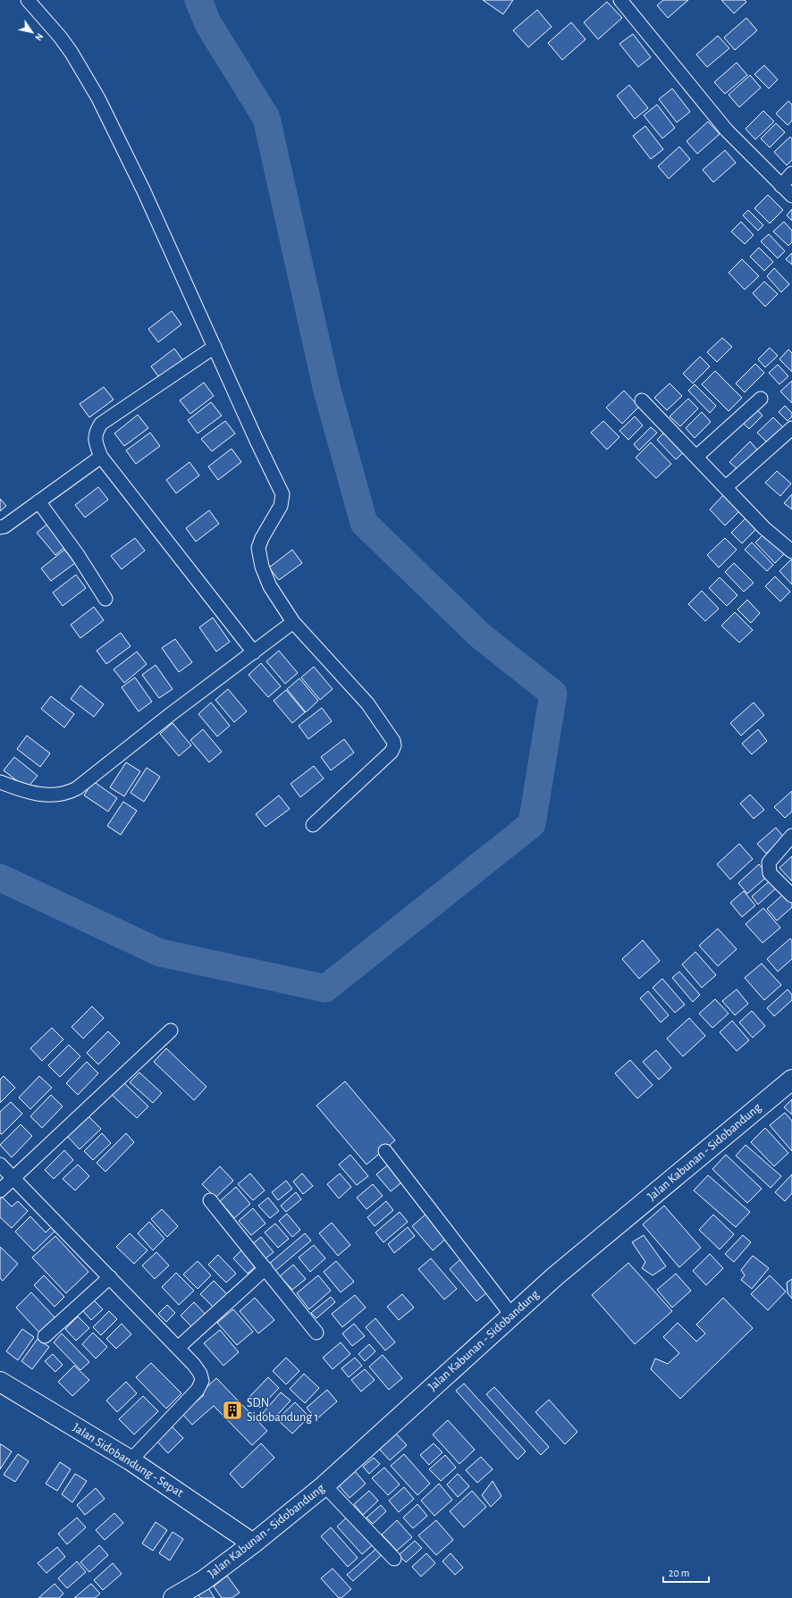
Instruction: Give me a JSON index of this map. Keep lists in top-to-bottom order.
{
  "streets": {
    "street": ["Jalan Kabunan - Sidobandung", "Jalan Sidobandung - Sepat"]
  },
  "crossings": [
    ["Jalan Kabunan - Sidobandung", "Jalan Sidobandung - Sepat"]
  ],
  "places": {
    "building": ["SDN Sidobandung 1"]
  },
  "scale_bar": "20 m",
  "north": "bottom right"
}
